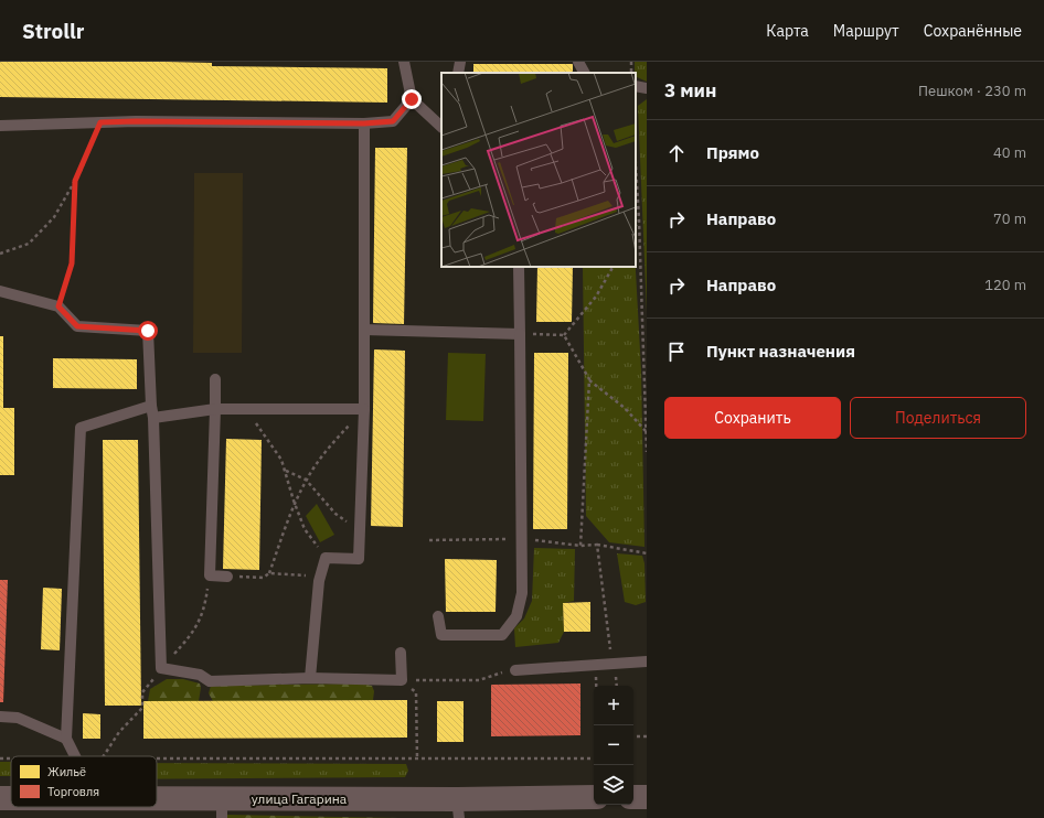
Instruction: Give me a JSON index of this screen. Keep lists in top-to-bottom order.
{
  "streets": {
    "main road": ["улица Гагарина"]
  },
  "legend": ["Жильё", "Торговля"],
  "page": {
    "header": "Strollr",
    "nav": ["Карта", "Маршрут", "Сохранённые"],
    "heading": ["3 мин", "Пешком · 230 m"],
    "list": [
      ["Прямо", "40 m"],
      ["Направо", "70 m"],
      ["Направо", "120 m"],
      "Пункт назначения"
    ],
    "buttons": ["Сохранить", "Поделиться"],
    "map_buttons": ["+", "−"]
  }
}
